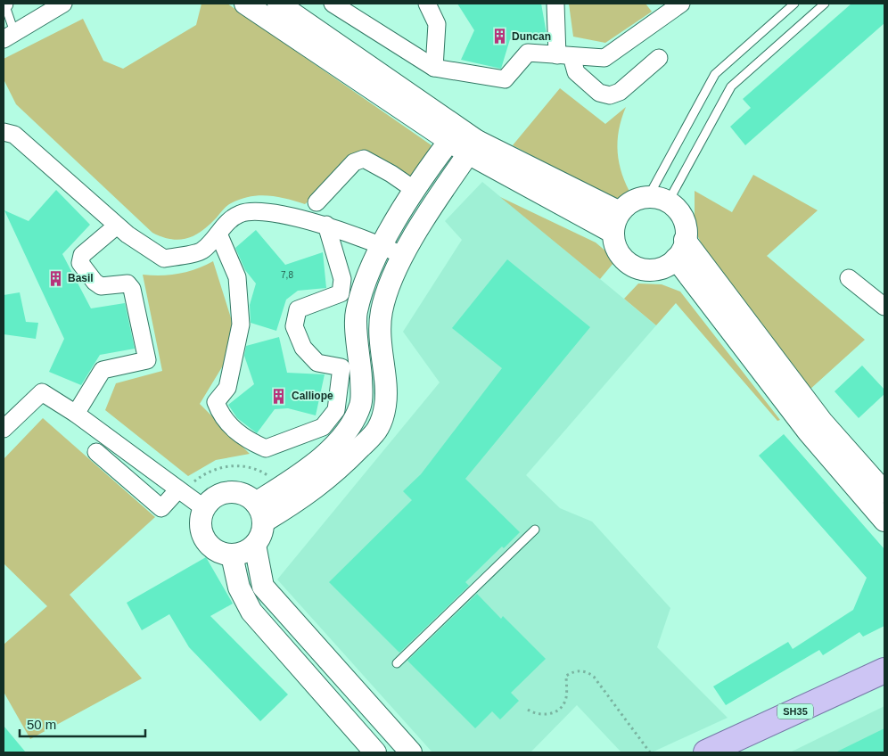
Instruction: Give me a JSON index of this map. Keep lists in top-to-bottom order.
{
  "streets": {
    "main road": ["SH35"]
  },
  "places": {
    "building": ["Duncan", "Basil", "Calliope"]
  },
  "house_numbers": ["7,8"],
  "scale_bar": "50 m"
}
